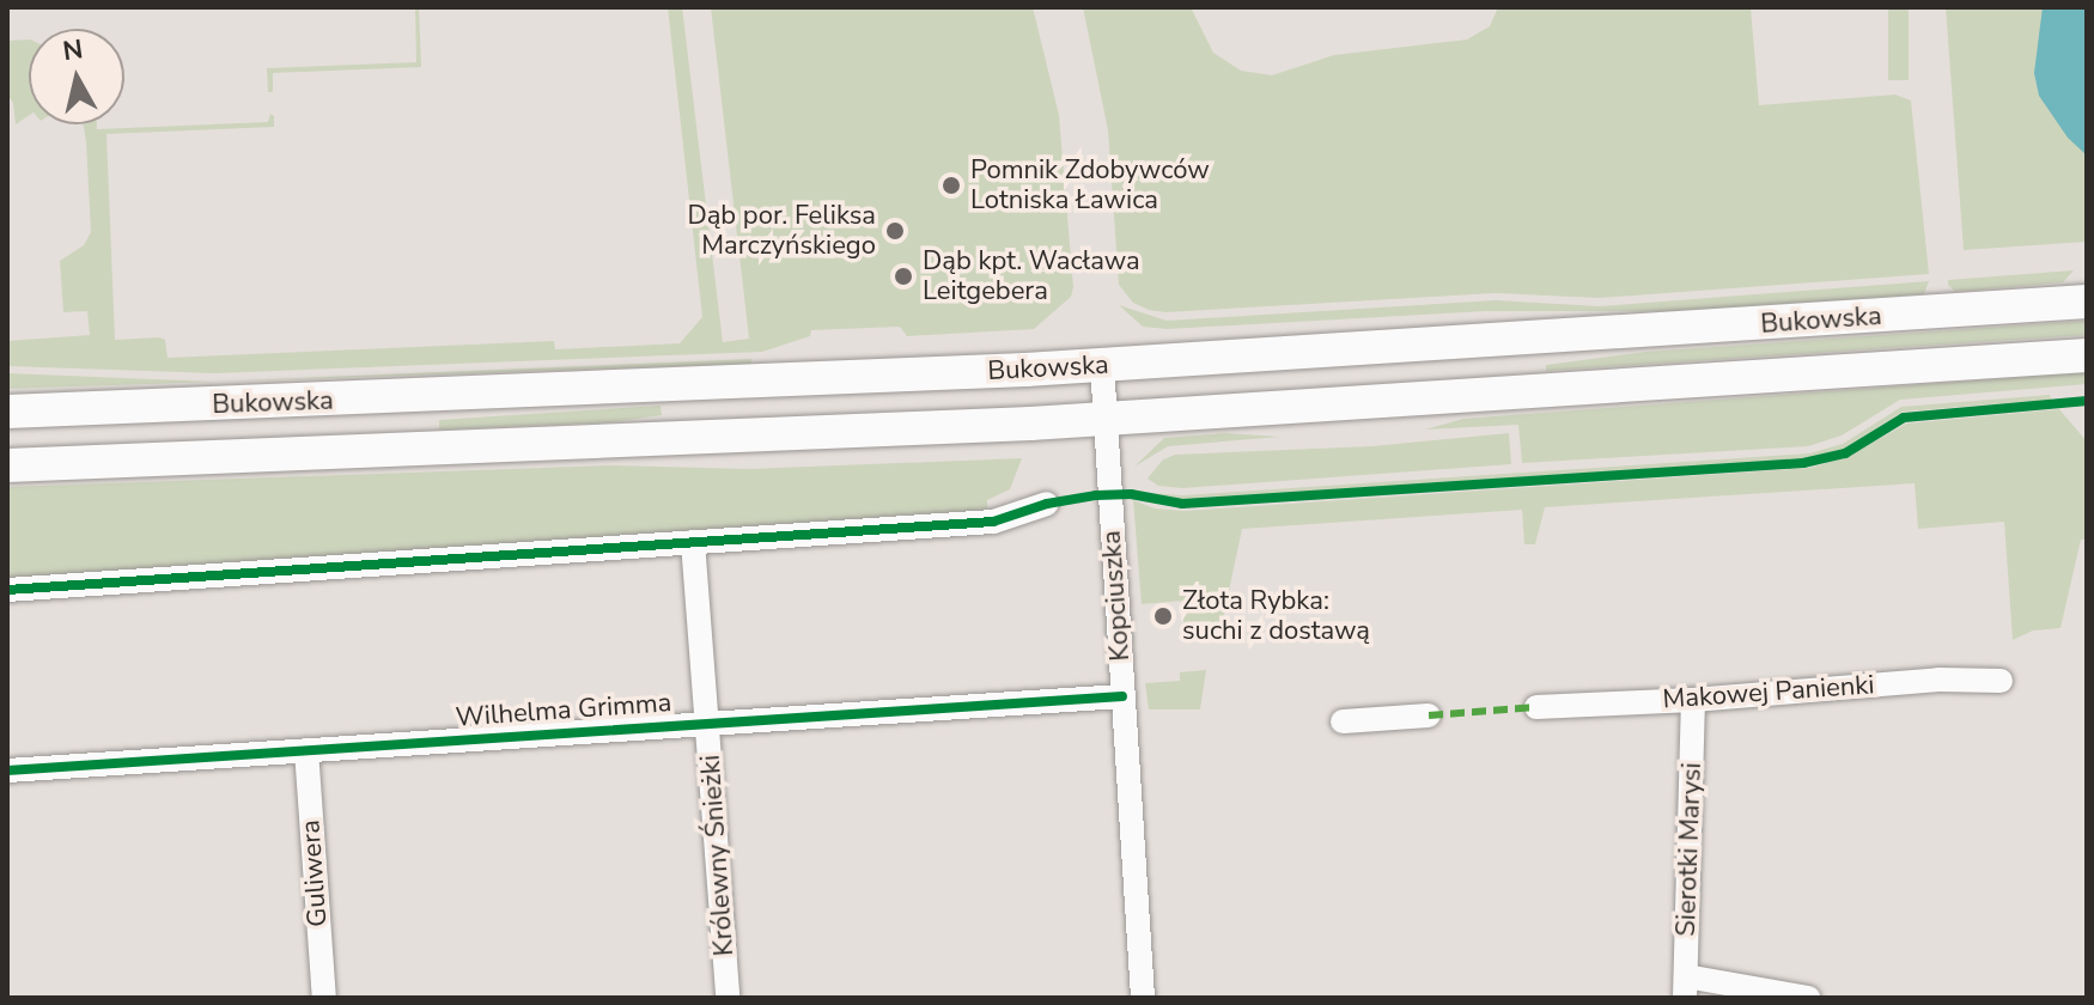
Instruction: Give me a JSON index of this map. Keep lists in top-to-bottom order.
{
  "streets": {
    "main road": ["Bukowska"],
    "street": [
      "Kopciuszka",
      "Makowej Panienki",
      "Wilhelma Grimma",
      "Sierotki Marysi",
      "Królewny Śnieżki",
      "Guliwera"
    ]
  },
  "crossings": [
    ["Bukowska", "Kopciuszka"],
    ["Kopciuszka", "Wilhelma Grimma"],
    ["Makowej Panienki", "Sierotki Marysi"],
    ["Wilhelma Grimma", "Królewny Śnieżki"],
    ["Wilhelma Grimma", "Guliwera"]
  ],
  "places": [
    "Pomnik Zdobywców Lotniska Ławica",
    "Dąb por. Feliksa Marczyńskiego",
    "Dąb kpt. Wacława Leitgebera",
    "Złota Rybka: suchi z dostawą"
  ],
  "north": "top"
}
